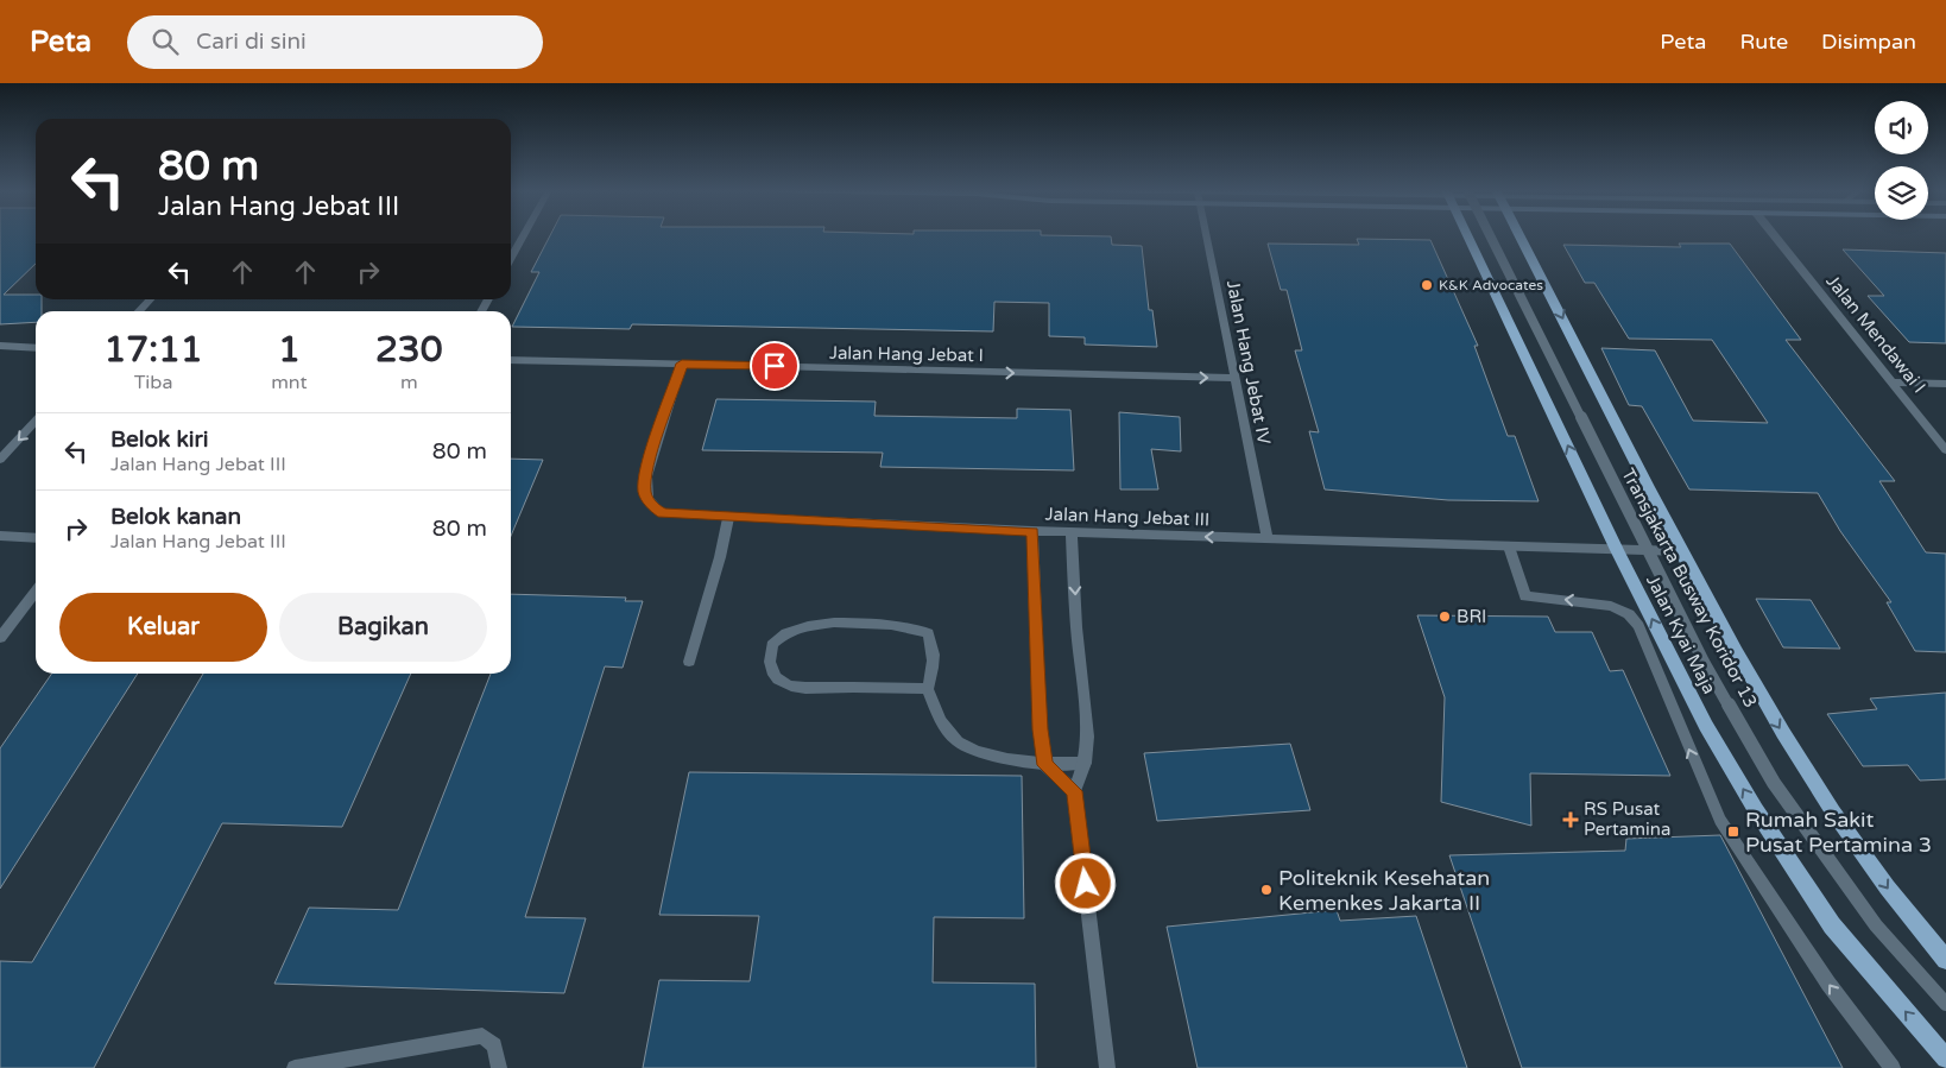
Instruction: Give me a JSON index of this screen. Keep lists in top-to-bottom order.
{
  "streets": {
    "main road": ["Jalan Kyai Maja"],
    "street": [
      "Jalan Mendawai I",
      "Jalan Hang Jebat I",
      "Jalan Hang Jebat IV",
      "Jalan Hang Jebat III",
      "Transjakarta Busway Koridor 13"
    ]
  },
  "crossings": [
    ["Jalan Hang Jebat I", "Jalan Hang Jebat IV"],
    ["Jalan Hang Jebat I", "Jalan Hang Jebat III"],
    ["Jalan Hang Jebat IV", "Jalan Hang Jebat III"],
    ["Jalan Hang Jebat III", "Jalan Kyai Maja"]
  ],
  "one_way": ["Jalan Hang Jebat I"],
  "places": {
    "other": ["K&K Advocates", "BRI", "Politeknik Kesehatan Kemenkes Jakarta II"],
    "health": ["RS Pusat Pertamina"],
    "transit": ["Rumah Sakit Pusat Pertamina 3"]
  },
  "page": {
    "header": "Peta",
    "search": "Cari di sini",
    "nav": ["Peta", "Rute", "Disimpan"],
    "turn": ["80 m", "Jalan Hang Jebat III"],
    "eta": [
      "17:11",
      "Tiba",
      "1",
      "mnt",
      "230",
      "m"
    ],
    "list": [
      {
        "name": "Belok kiri",
        "note": "Jalan Hang Jebat III",
        "value": "80 m"
      },
      {
        "name": "Belok kanan",
        "note": "Jalan Hang Jebat III",
        "value": "80 m"
      }
    ],
    "buttons": ["Keluar", "Bagikan"]
  }
}
